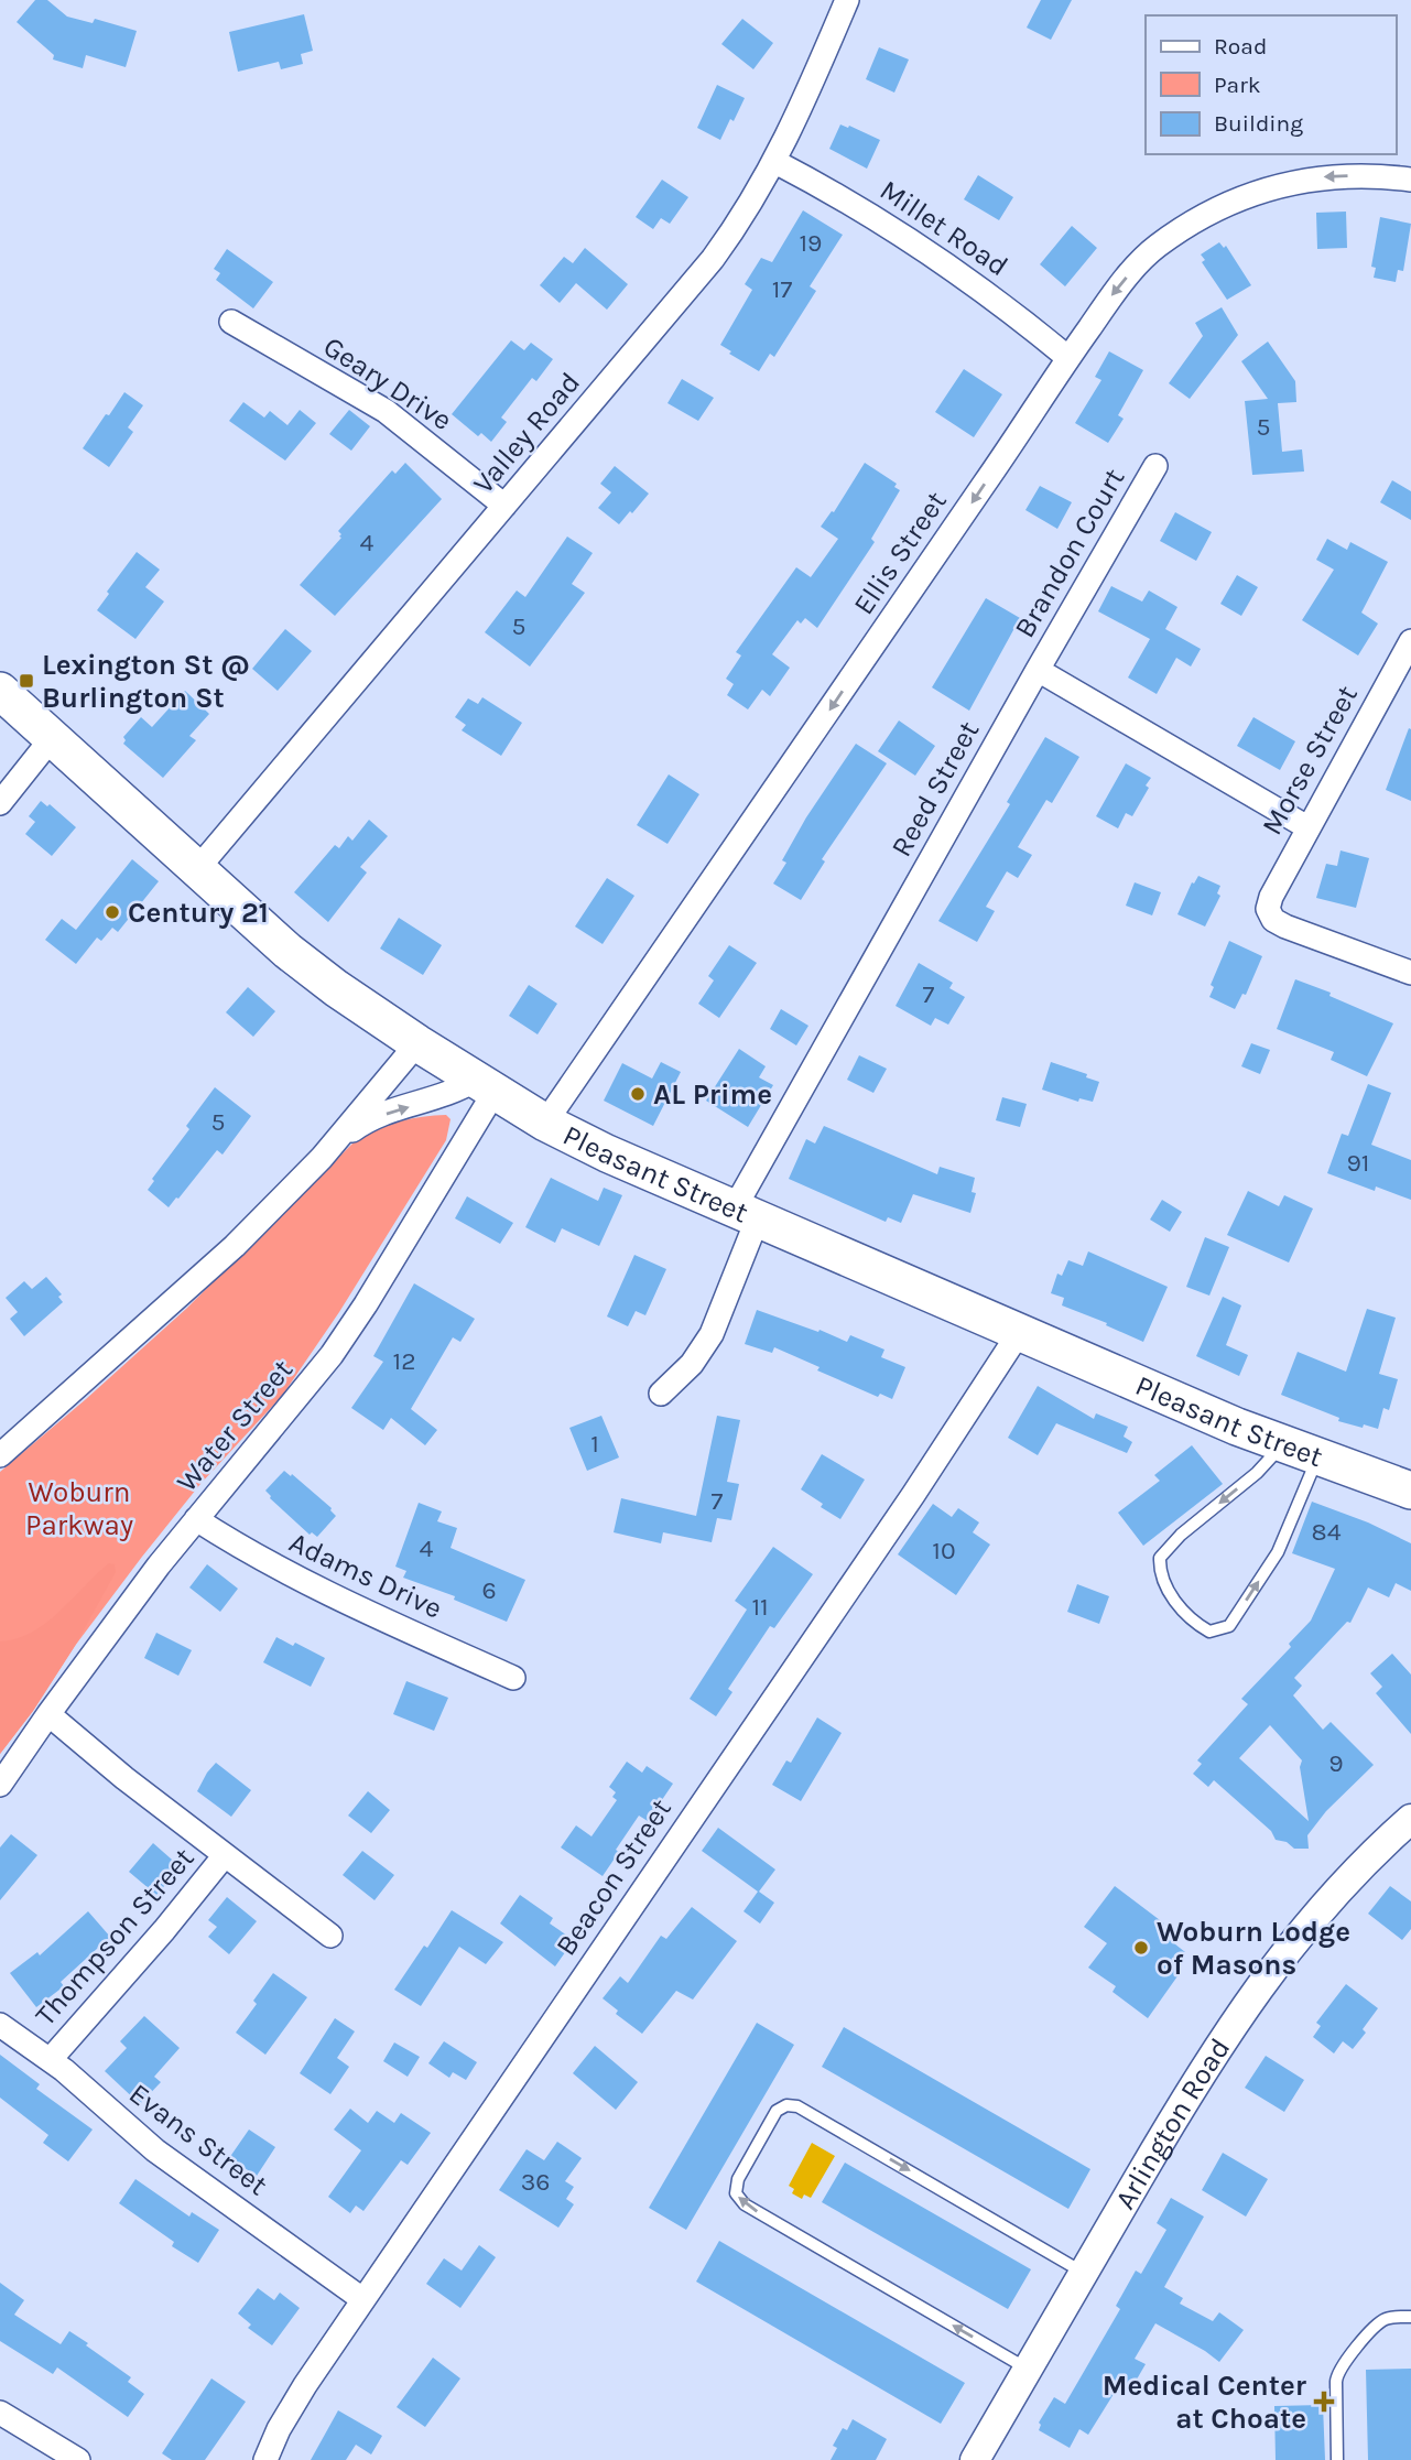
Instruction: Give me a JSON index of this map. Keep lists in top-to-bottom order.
{
  "streets": {
    "main road": ["Pleasant Street"],
    "street": [
      "Millet Road",
      "Geary Drive",
      "Valley Road",
      "Ellis Street",
      "Brandon Court",
      "Morse Street",
      "Reed Street",
      "Water Street",
      "Adams Drive",
      "Beacon Street",
      "Thompson Street",
      "Arlington Road",
      "Evans Street"
    ]
  },
  "crossings": [
    ["Millet Road", "Valley Road"],
    ["Millet Road", "Ellis Street"],
    ["Geary Drive", "Valley Road"],
    ["Valley Road", "Pleasant Street"],
    ["Ellis Street", "Pleasant Street"],
    ["Brandon Court", "Reed Street"],
    ["Reed Street", "Pleasant Street"],
    ["Pleasant Street", "Water Street"],
    ["Pleasant Street", "Beacon Street"],
    ["Water Street", "Adams Drive"],
    ["Water Street", "Thompson Street"],
    ["Beacon Street", "Evans Street"],
    ["Thompson Street", "Evans Street"]
  ],
  "one_way": ["Ellis Street"],
  "parks": ["Woburn Parkway"],
  "places": {
    "transit": ["Lexington St @ Burlington St"],
    "other": ["Century 21", "AL Prime", "Woburn Lodge of Masons"],
    "health": ["Medical Center at Choate"]
  },
  "house_numbers": [
    "19",
    "17",
    "5",
    "4",
    "5",
    "7",
    "5",
    "91",
    "12",
    "1",
    "7",
    "84",
    "4",
    "10",
    "6",
    "11",
    "9",
    "36"
  ],
  "legend": ["Road", "Park", "Building"]
}
